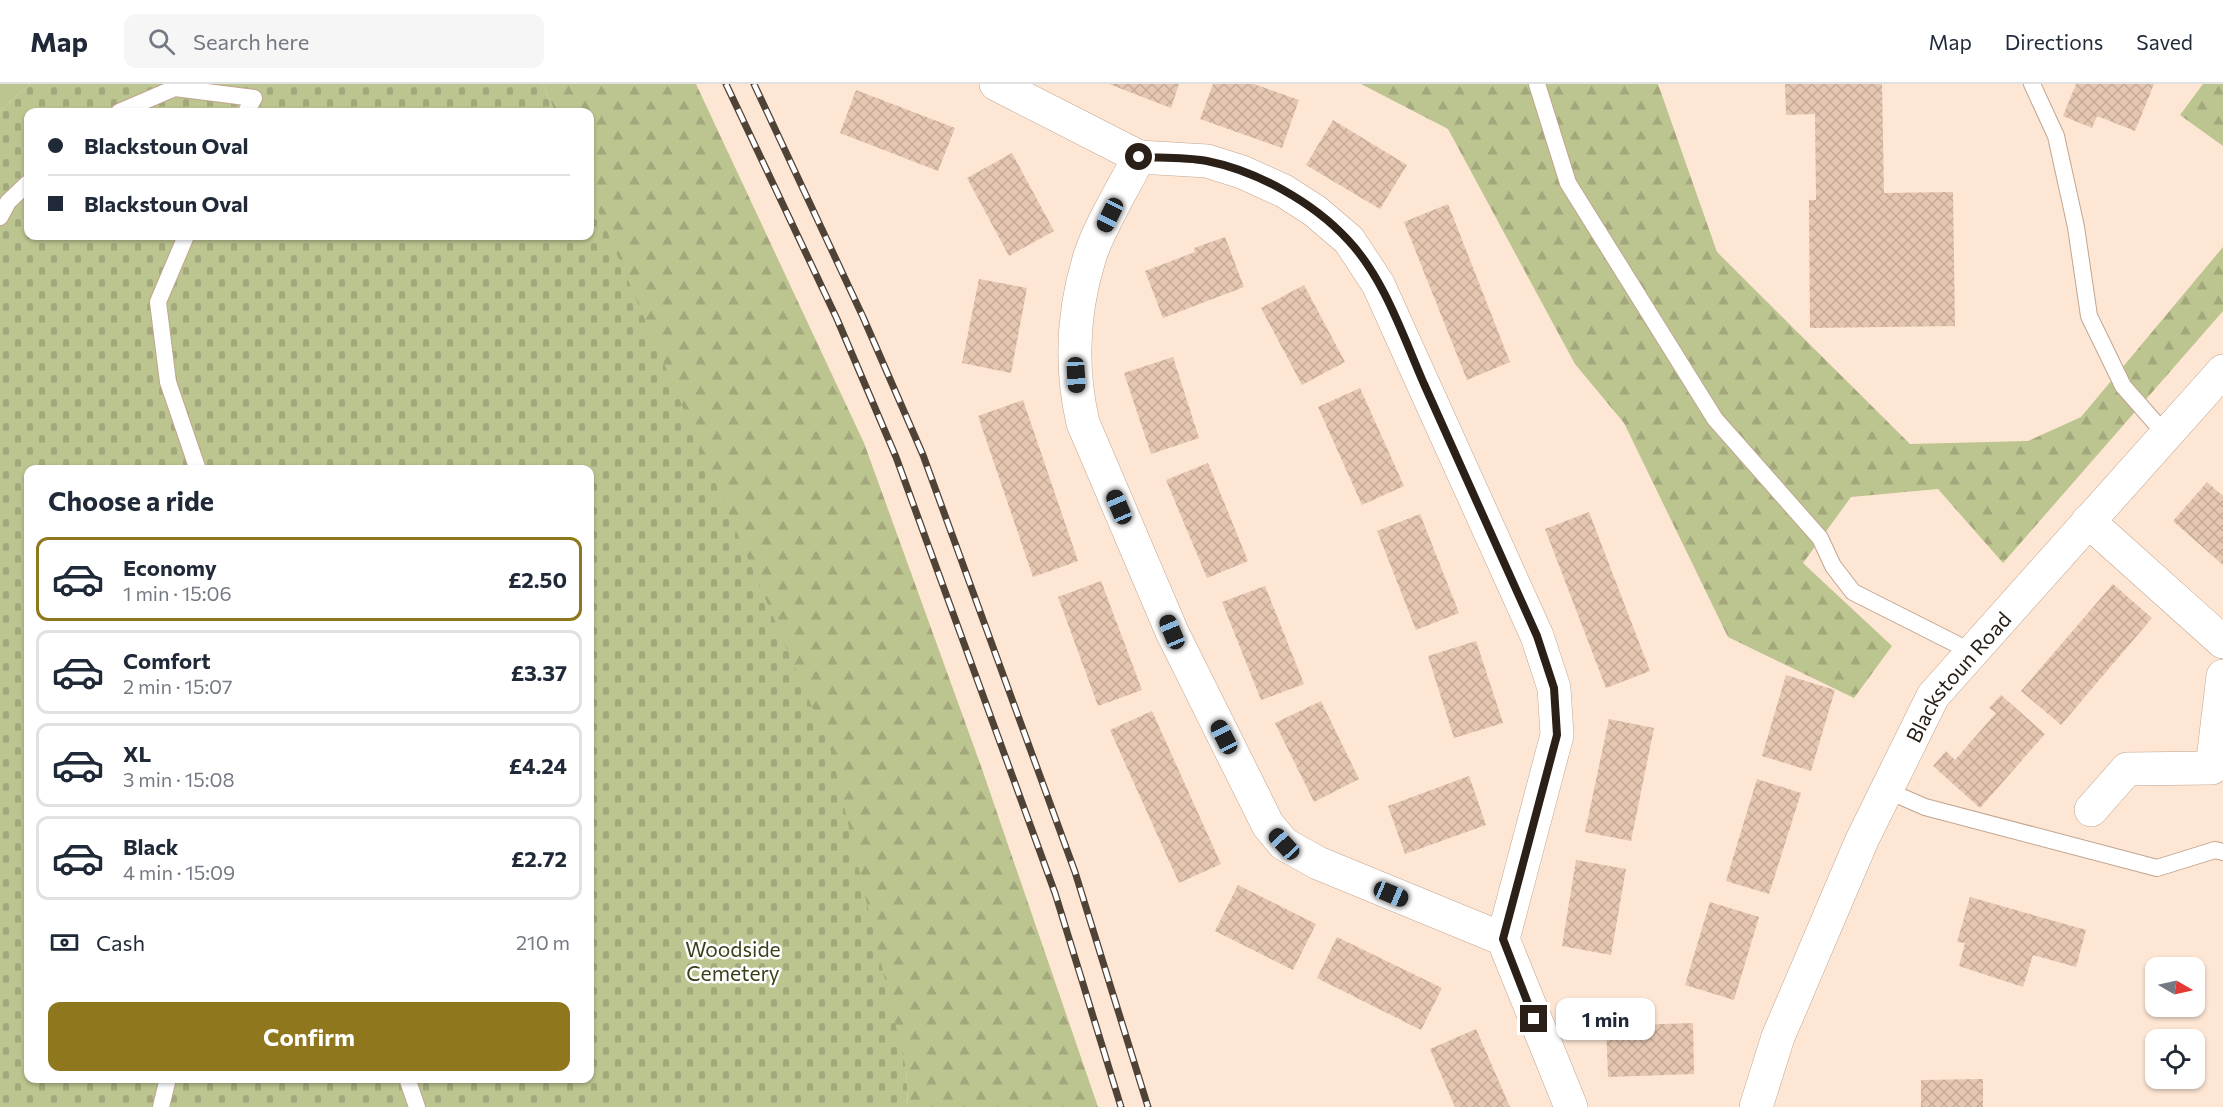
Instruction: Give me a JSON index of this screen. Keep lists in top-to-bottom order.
{
  "streets": {
    "street": ["Blackstoun Road"]
  },
  "parks": ["Woodside Cemetery"],
  "north": "right",
  "page": {
    "header": "Map",
    "search": "Search here",
    "nav": ["Map", "Directions", "Saved"],
    "banner": ["Blackstoun Oval", "Blackstoun Oval"],
    "heading": "Choose a ride",
    "list": [
      {
        "name": "Economy",
        "note": "1 min · 15:06",
        "value": "£2.50"
      },
      {
        "name": "Comfort",
        "note": "2 min · 15:07",
        "value": "£3.37"
      },
      {
        "name": "XL",
        "note": "3 min · 15:08",
        "value": "£4.24"
      },
      {
        "name": "Black",
        "note": "4 min · 15:09",
        "value": "£2.72"
      }
    ],
    "pay": ["Cash", "210 m"],
    "buttons": "Confirm",
    "bubble": "1 min"
  }
}
